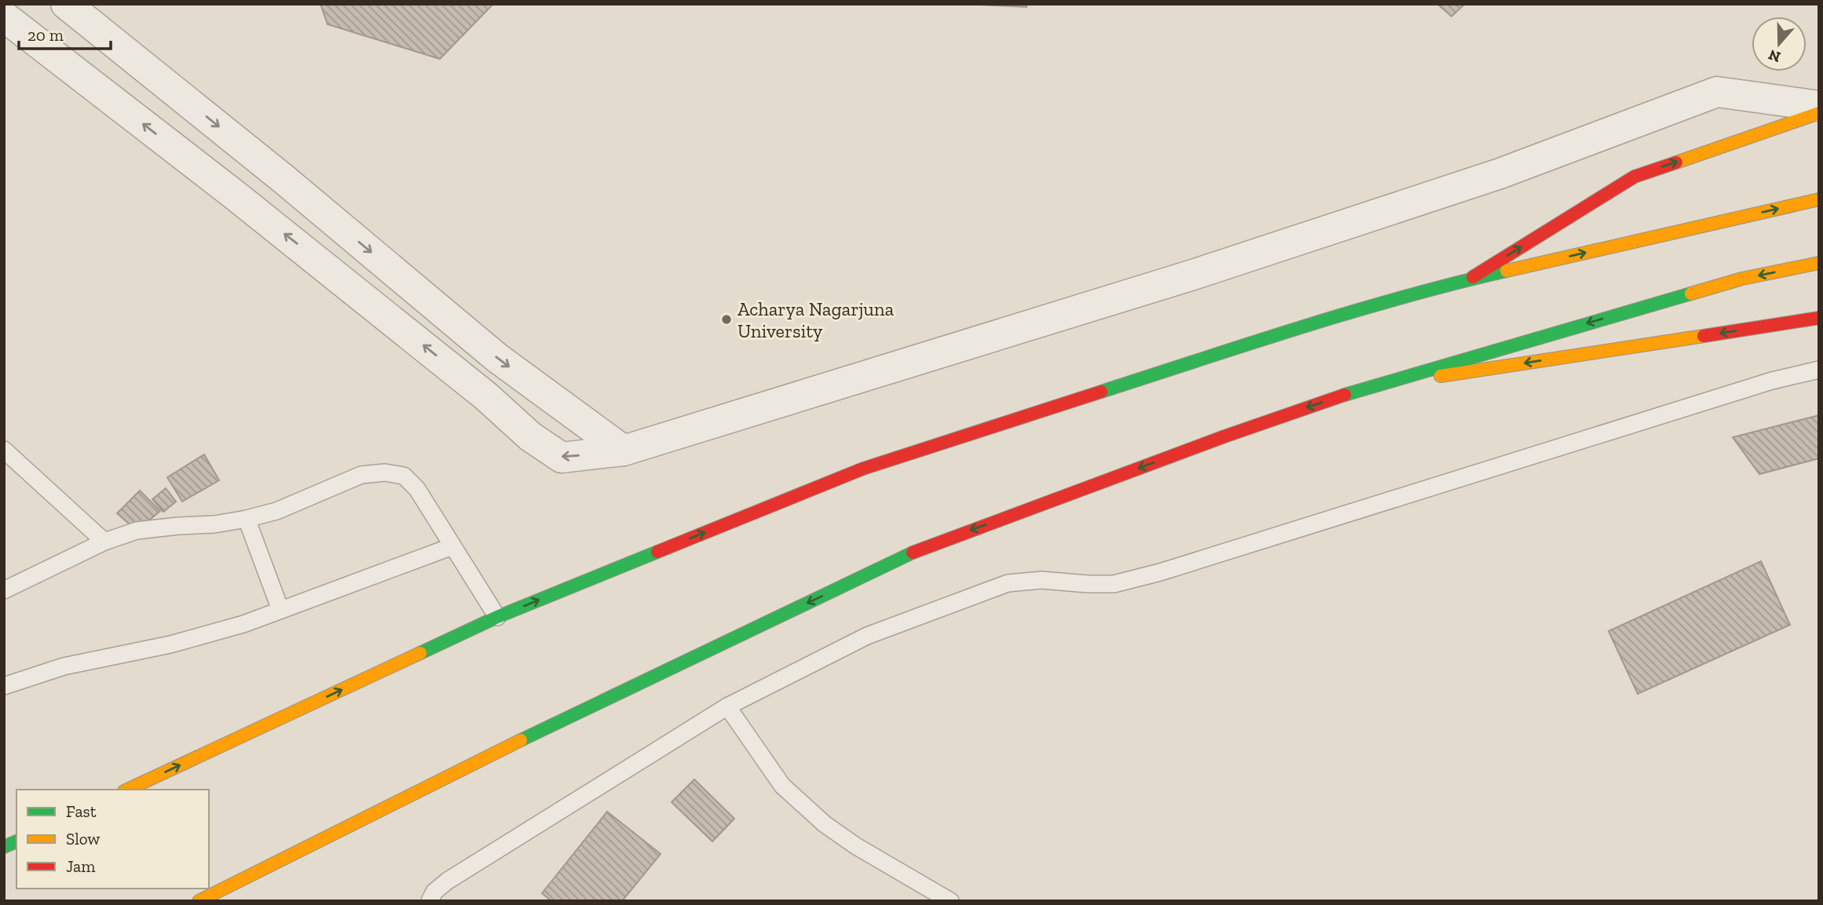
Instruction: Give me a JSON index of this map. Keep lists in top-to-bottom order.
{
  "places": ["Acharya Nagarjuna University"],
  "legend": ["Fast", "Slow", "Jam"],
  "scale_bar": "20 m",
  "north": "bottom"
}
